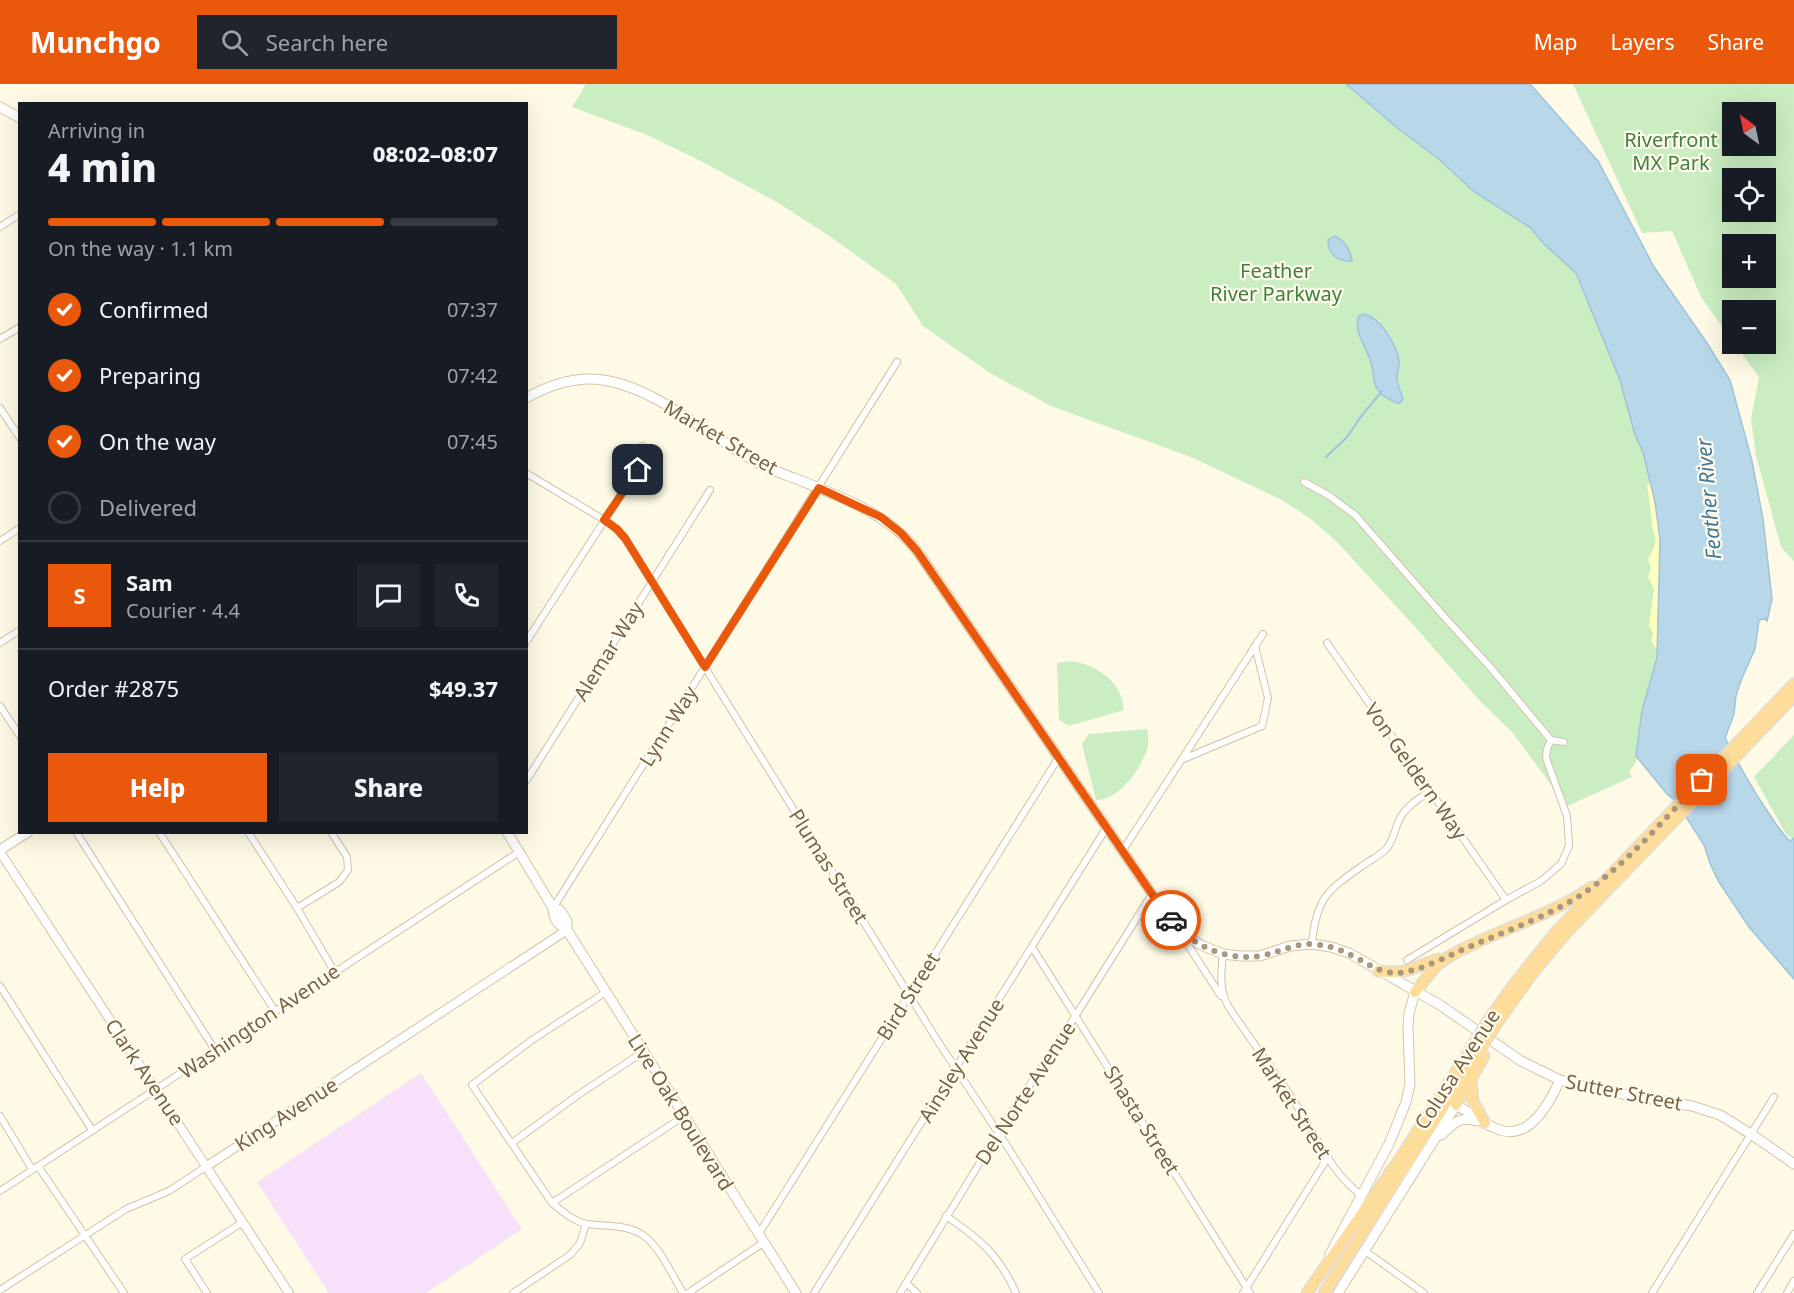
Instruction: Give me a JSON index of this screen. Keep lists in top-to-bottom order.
{
  "streets": {
    "highway": ["Colusa Avenue"],
    "main road": ["Market Street", "Sutter Street", "Live Oak Boulevard"],
    "street": [
      "Alemar Way",
      "Lynn Way",
      "Von Geldern Way",
      "Plumas Street",
      "Bird Street",
      "Washington Avenue",
      "Ainsley Avenue",
      "Clark Avenue",
      "Del Norte Avenue",
      "King Avenue",
      "Shasta Street"
    ]
  },
  "crossings": [
    ["Market Street", "Lynn Way"],
    ["Market Street", "Bird Street"],
    ["Market Street", "Ainsley Avenue"],
    ["Market Street", "Sutter Street"],
    ["Market Street", "Del Norte Avenue"],
    ["Alemar Way", "Plumas Street"],
    ["Lynn Way", "Plumas Street"],
    ["Lynn Way", "Live Oak Boulevard"],
    ["Plumas Street", "Bird Street"],
    ["Plumas Street", "Ainsley Avenue"],
    ["Plumas Street", "Del Norte Avenue"],
    ["Bird Street", "Live Oak Boulevard"],
    ["Washington Avenue", "Clark Avenue"],
    ["Washington Avenue", "Live Oak Boulevard"],
    ["Ainsley Avenue", "Shasta Street"],
    ["Clark Avenue", "King Avenue"],
    ["Del Norte Avenue", "Shasta Street"],
    ["Live Oak Boulevard", "King Avenue"]
  ],
  "water": ["Feather River"],
  "parks": ["Riverfront MX Park", "Feather River Parkway"],
  "north": "top left",
  "page": {
    "header": "Munchgo",
    "search": "Search here",
    "nav": ["Map", "Layers", "Share"],
    "map_buttons": ["+", "−"],
    "heading": ["4 min", "Arriving in", "08:02–08:07"],
    "panel": [
      "Sam",
      "Courier · 4.4",
      "Order #2875",
      "$49.37"
    ],
    "bar": "On the way · 1.1 km",
    "list": [
      ["Confirmed", "07:37"],
      ["Preparing", "07:42"],
      ["On the way", "07:45"],
      "Delivered"
    ],
    "round": "S",
    "buttons": ["Help", "Share"]
  }
}
